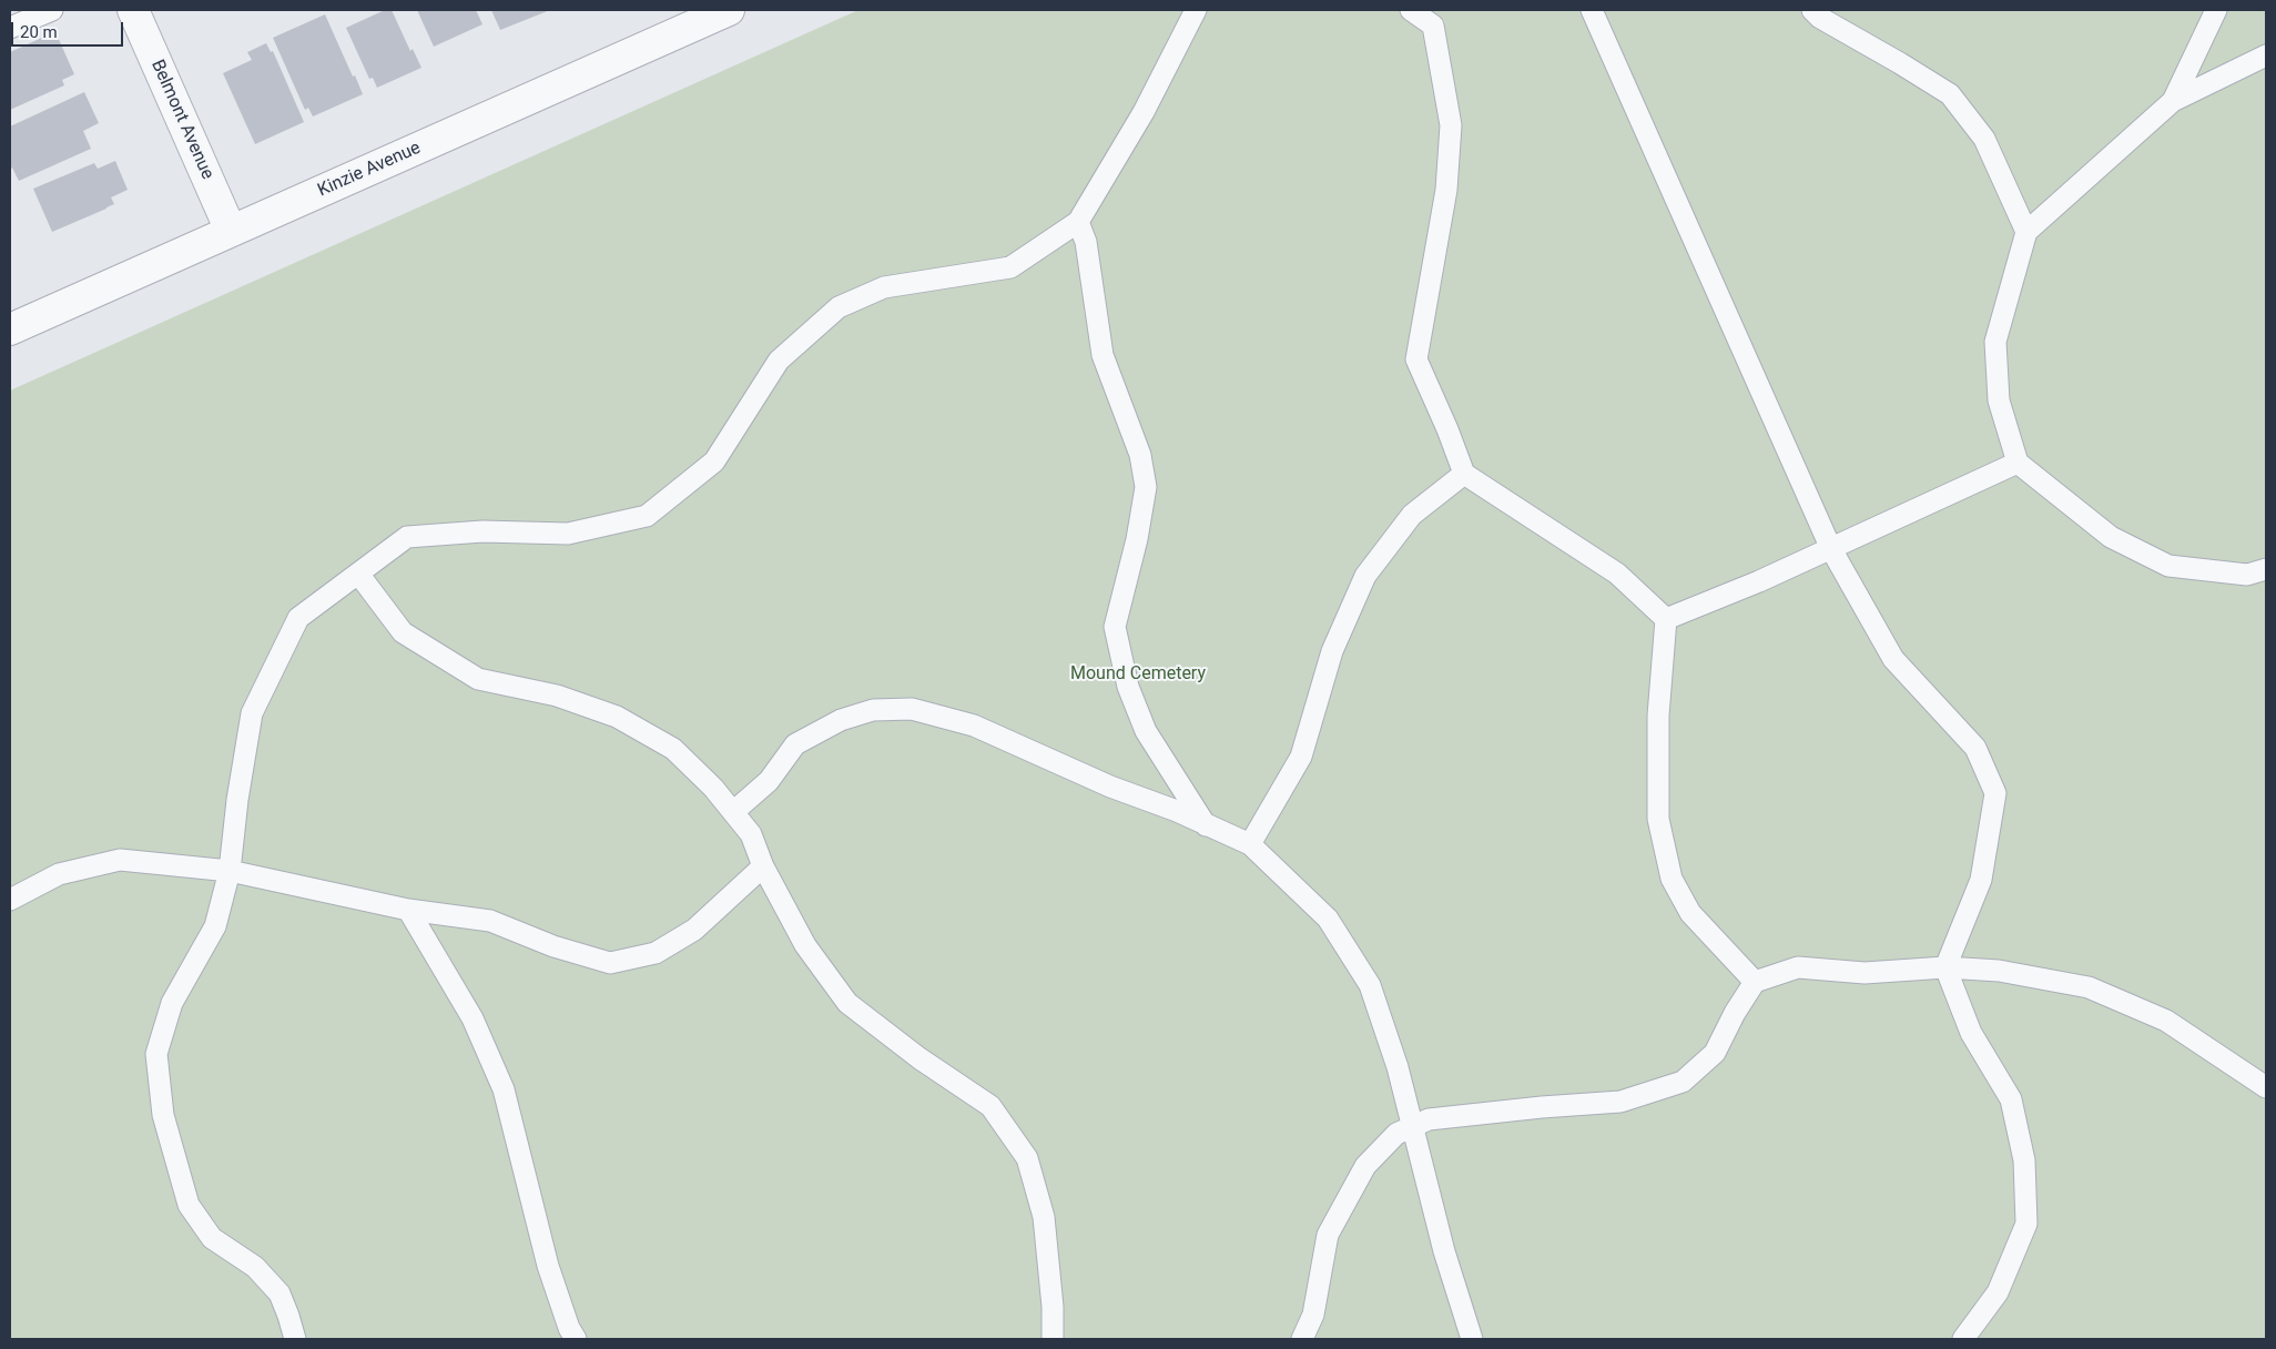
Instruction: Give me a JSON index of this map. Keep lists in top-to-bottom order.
{
  "streets": {
    "street": ["Belmont Avenue", "Kinzie Avenue"]
  },
  "crossings": [
    ["Belmont Avenue", "Kinzie Avenue"]
  ],
  "parks": ["Mound Cemetery"],
  "scale_bar": "20 m"
}
